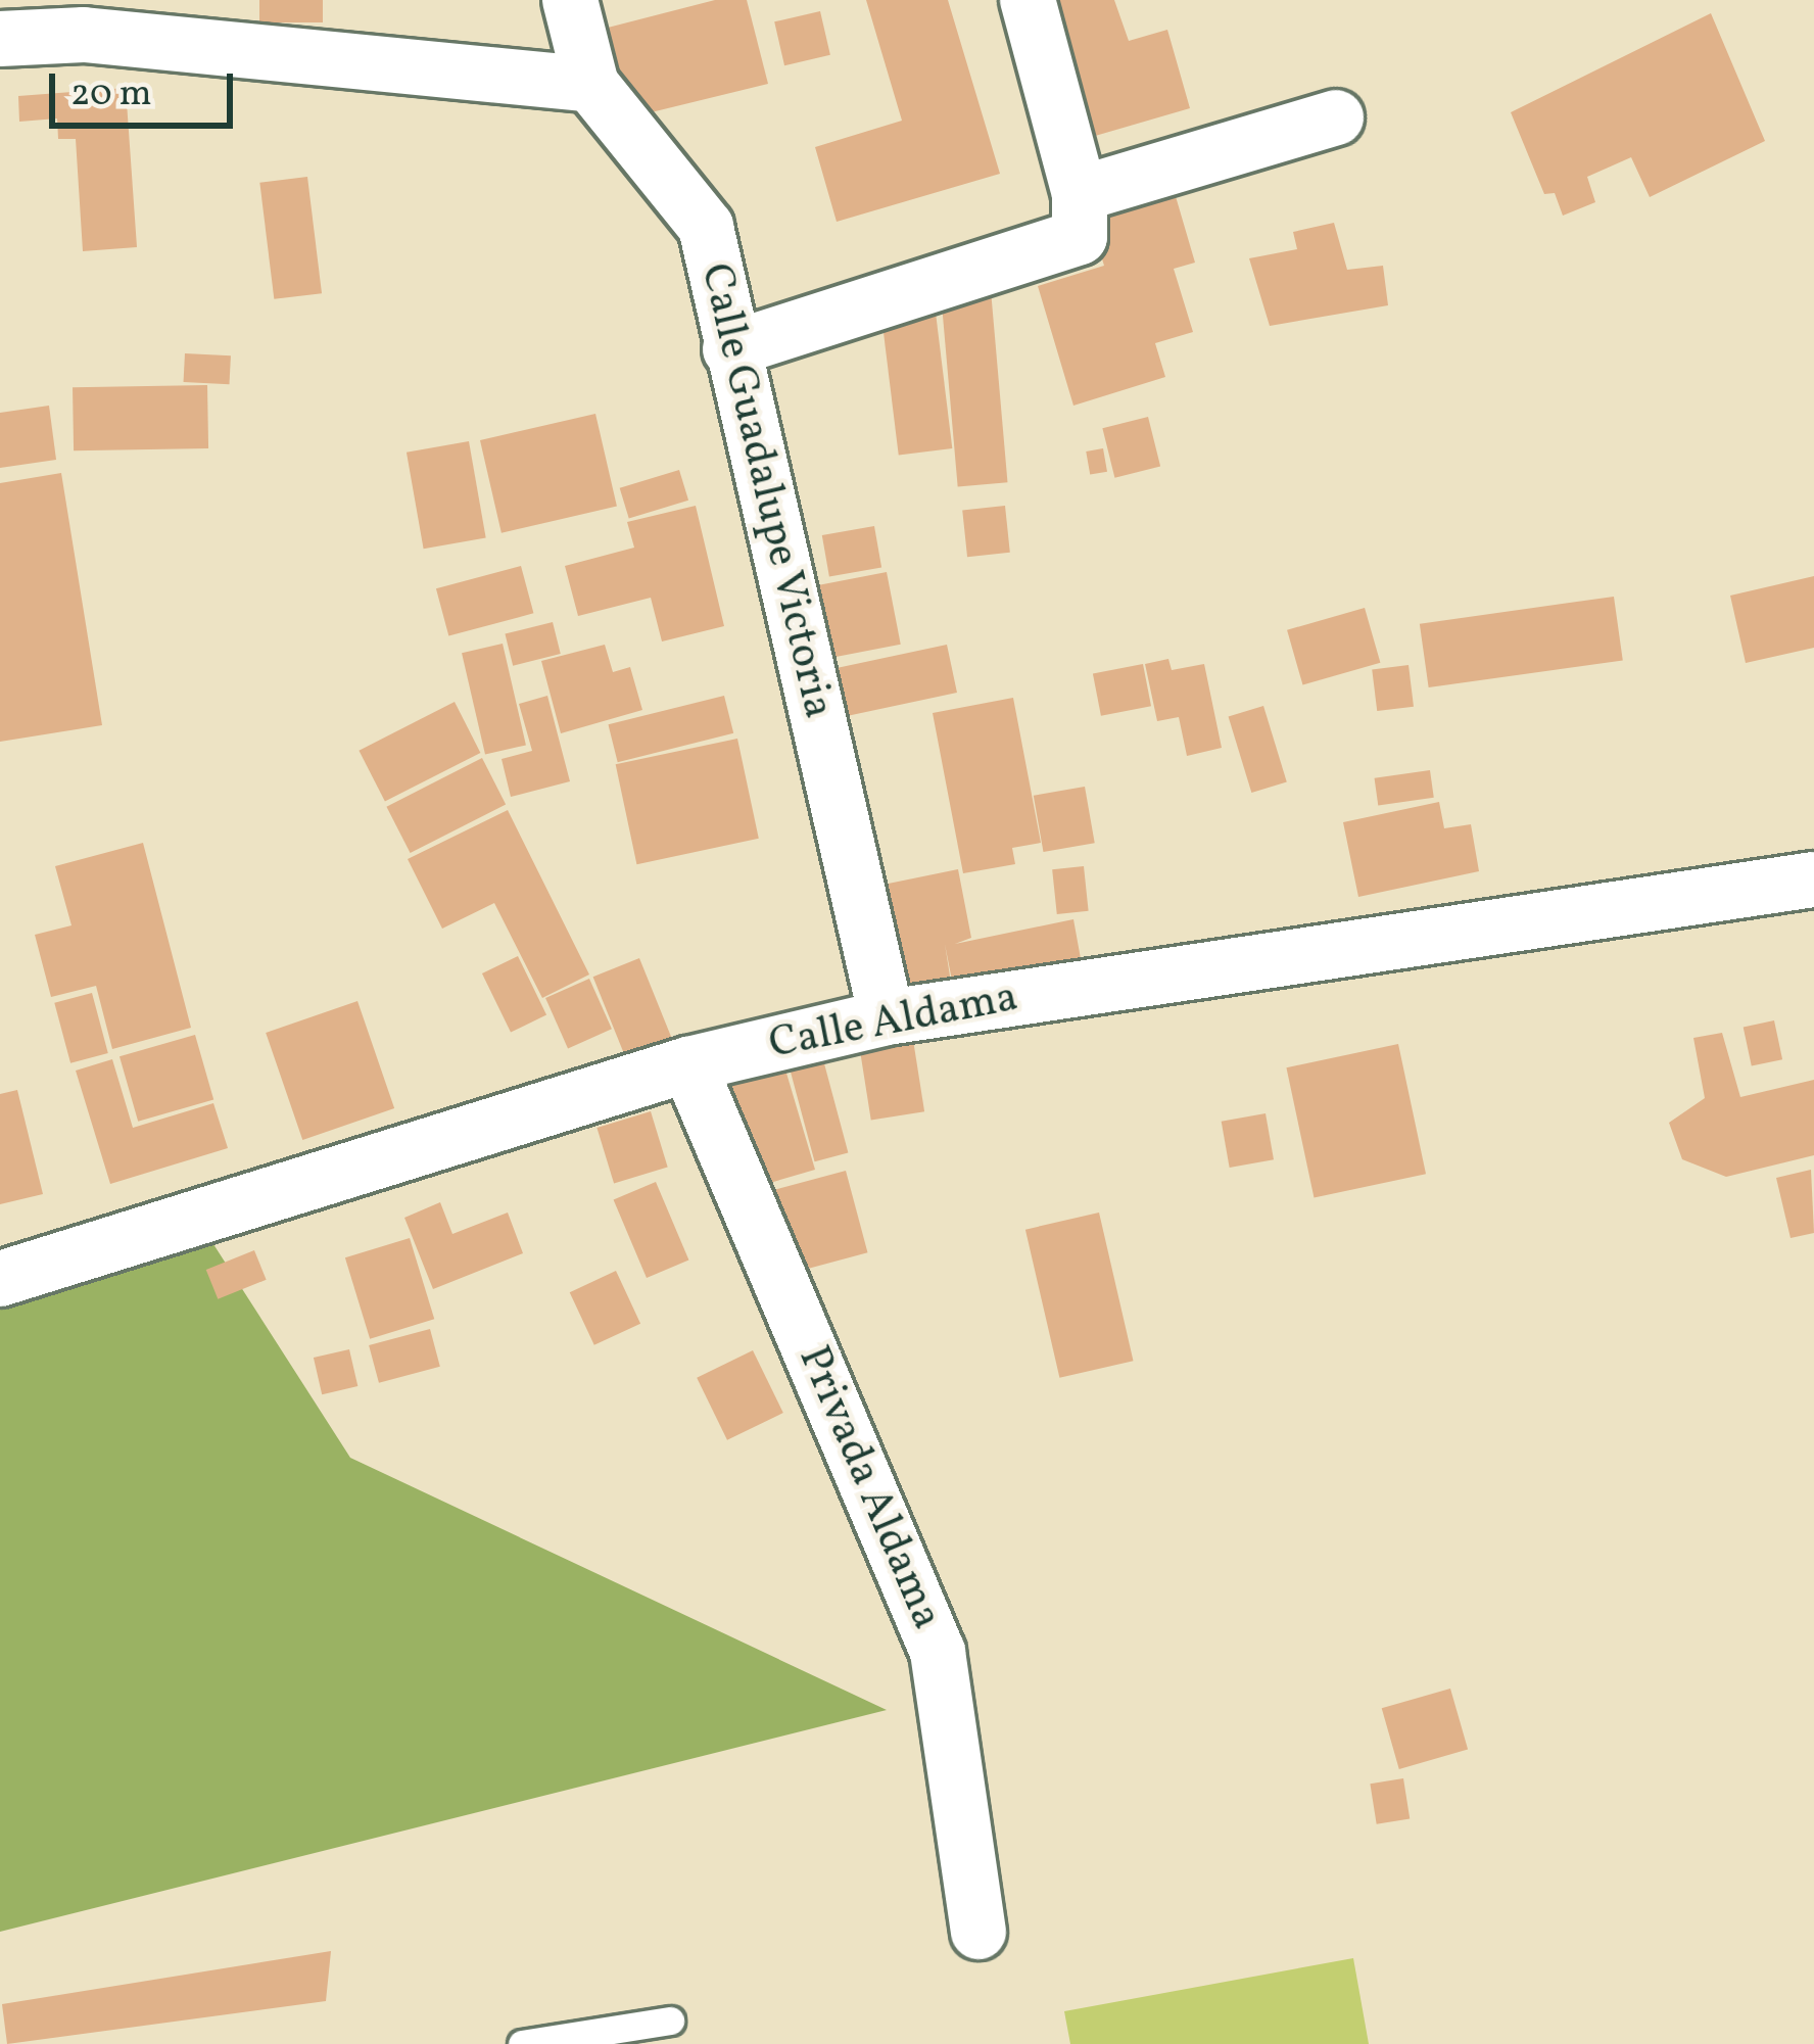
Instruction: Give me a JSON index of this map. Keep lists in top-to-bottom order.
{
  "streets": {
    "street": ["Calle Guadalupe Victoria", "Calle Aldama", "Privada Aldama"]
  },
  "crossings": [
    ["Calle Guadalupe Victoria", "Calle Aldama"],
    ["Calle Aldama", "Privada Aldama"]
  ],
  "scale_bar": "20 m"
}
